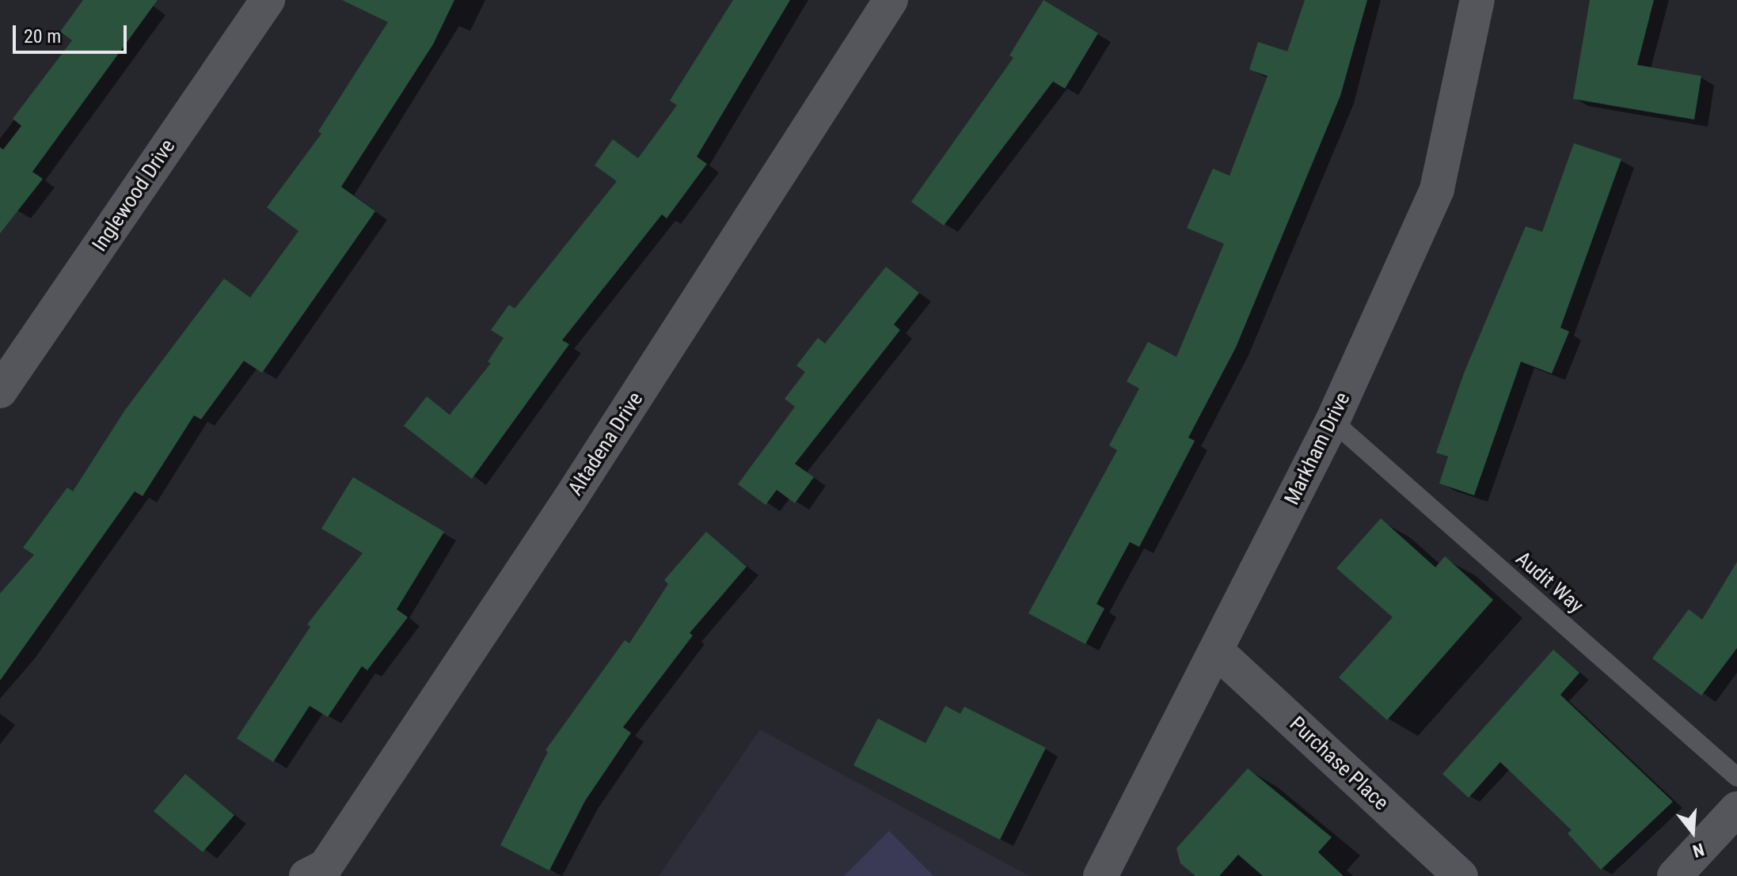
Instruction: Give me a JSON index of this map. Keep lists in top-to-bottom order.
{
  "streets": {
    "street": [
      "Inglewood Drive",
      "Altadena Drive",
      "Markham Drive",
      "Purchase Place"
    ],
    "lane": ["Audit Way"]
  },
  "crossings": [
    ["Markham Drive", "Audit Way"],
    ["Markham Drive", "Purchase Place"]
  ],
  "scale_bar": "20 m",
  "north": "bottom"
}
